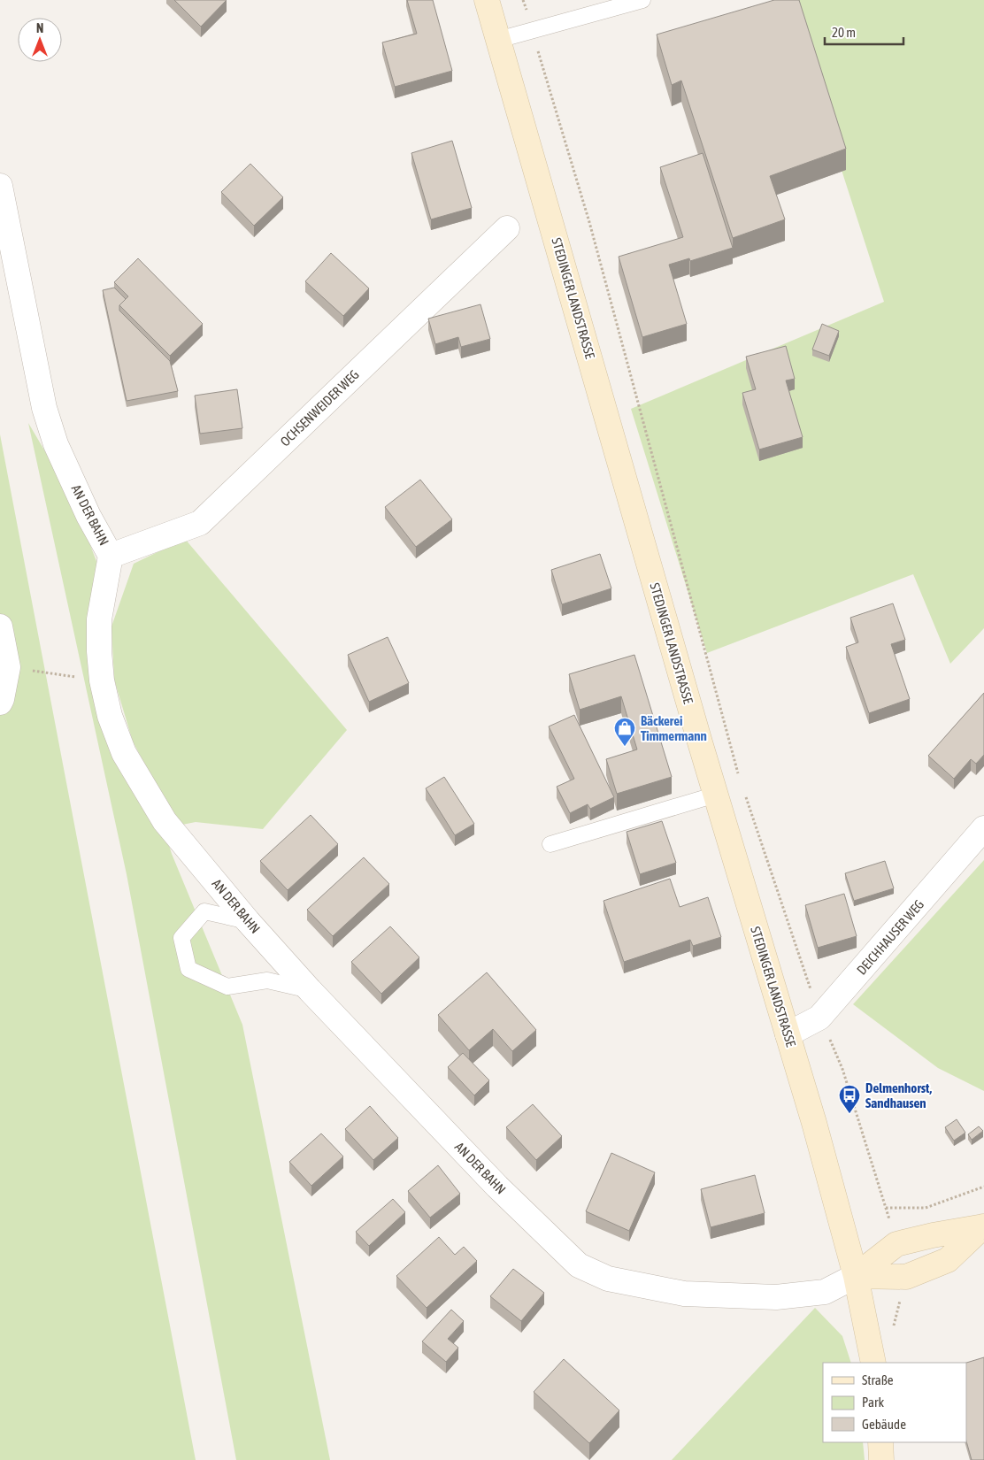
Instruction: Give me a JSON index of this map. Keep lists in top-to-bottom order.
{
  "streets": {
    "main road": ["STEDINGER LANDSTRASSE"],
    "street": ["OCHSENWEIDER WEG", "AN DER BAHN", "DEICHHAUSER WEG"]
  },
  "crossings": [
    ["STEDINGER LANDSTRASSE", "AN DER BAHN"],
    ["STEDINGER LANDSTRASSE", "DEICHHAUSER WEG"],
    ["OCHSENWEIDER WEG", "AN DER BAHN"]
  ],
  "places": {
    "shop": ["Bäckerei Timmermann"],
    "bus stop": ["Delmenhorst, Sandhausen"]
  },
  "legend": ["Straße", "Park", "Gebäude"],
  "scale_bar": "20 m",
  "north": "top"
}
